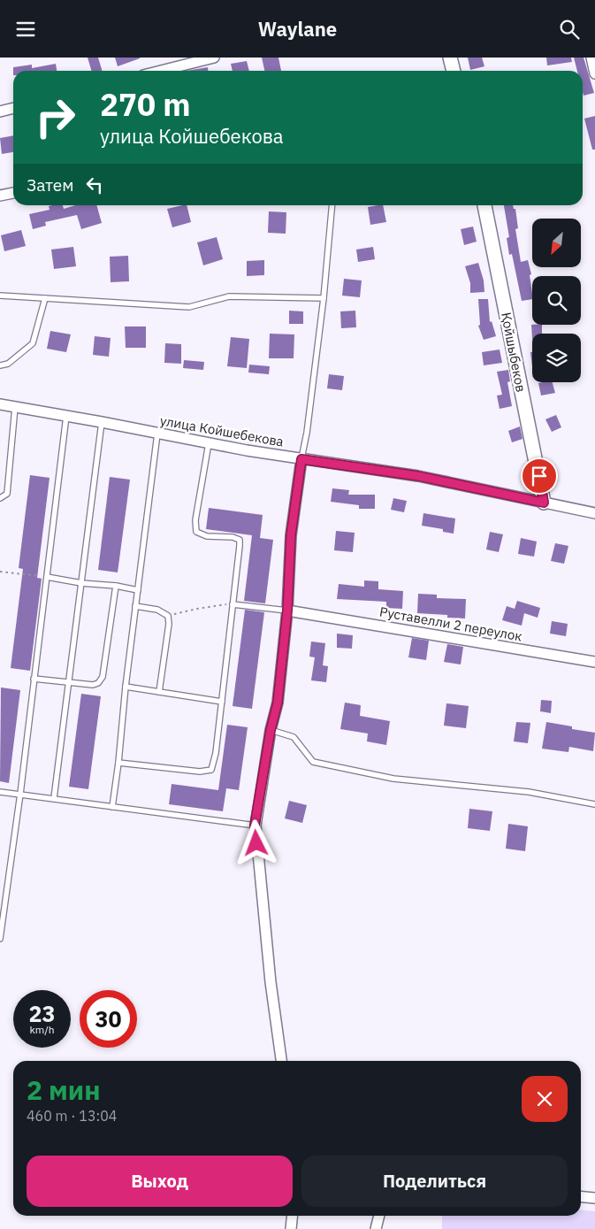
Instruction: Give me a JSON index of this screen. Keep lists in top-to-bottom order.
{
  "streets": {
    "street": ["Қойшыбеков", "улица Койшебекова", "Руставелли 2 переулок"]
  },
  "crossings": [
    ["Қойшыбеков", "улица Койшебекова"]
  ],
  "north": "bottom left",
  "page": {
    "header": "Waylane",
    "turn": ["270 m", "улица Койшебекова"],
    "then": "Затем",
    "speed": "23 km/h",
    "limit": "30",
    "heading": ["2 мин", "460 m · 13:04"],
    "buttons": ["Выход", "Поделиться"]
  }
}
